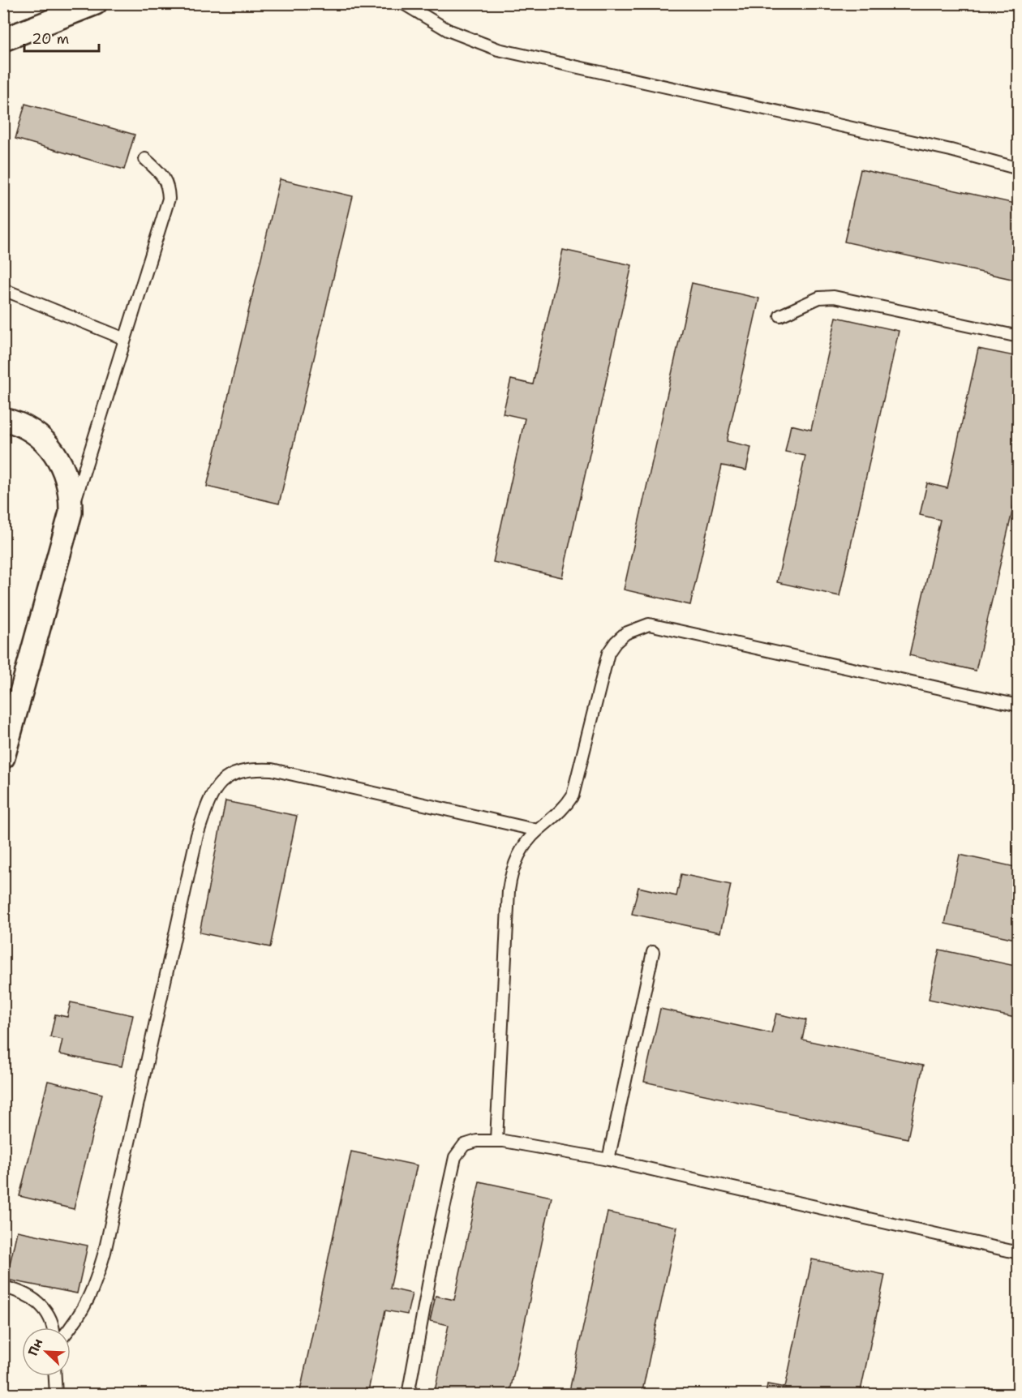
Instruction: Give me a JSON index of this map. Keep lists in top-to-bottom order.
{
  "scale_bar": "20 m",
  "north": "top left"
}
